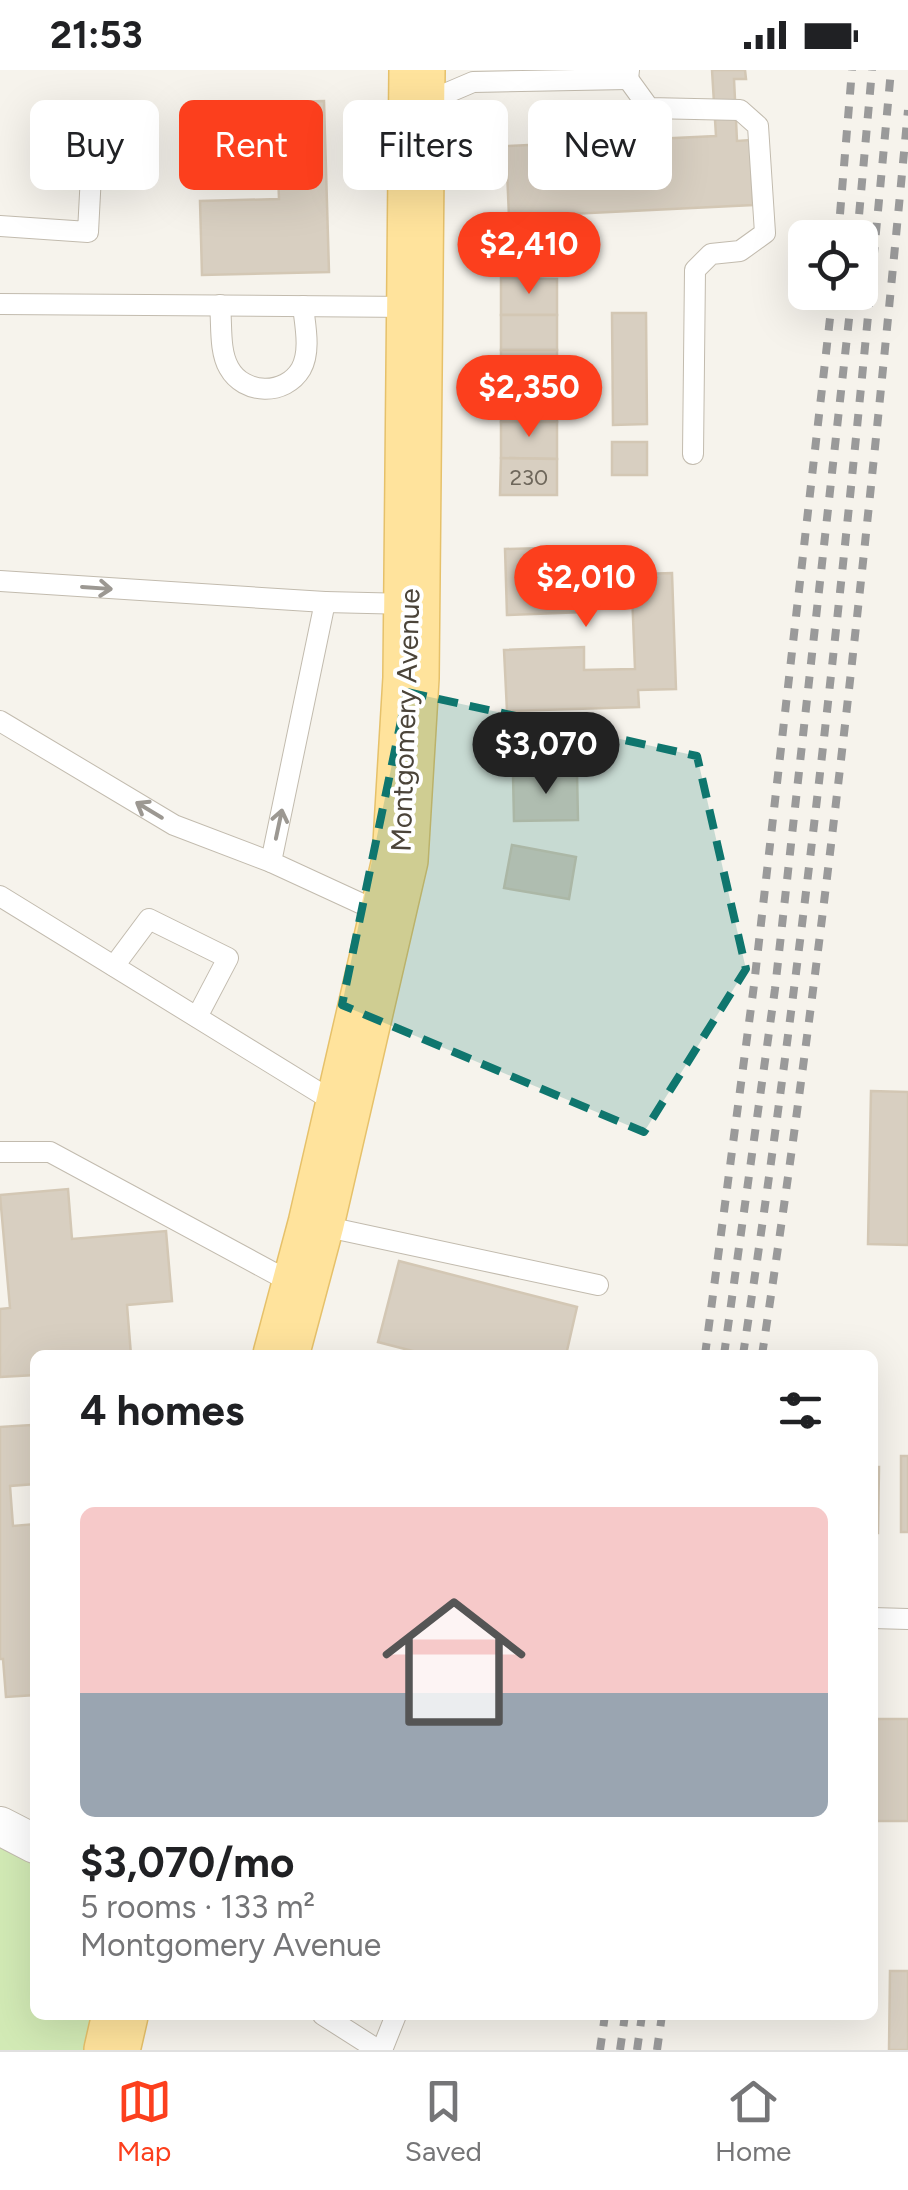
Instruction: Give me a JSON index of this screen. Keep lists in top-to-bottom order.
{
  "streets": {
    "main road": ["Montgomery Avenue"]
  },
  "house_numbers": ["230"],
  "page": {
    "status": "21:53",
    "chip": [
      "Buy",
      "Rent",
      "Filters",
      "New"
    ],
    "price": [
      "$2,410",
      "$2,350",
      "$2,010",
      "$3,070"
    ],
    "heading": "4 homes",
    "list": [
      {
        "name": "$3,070/mo",
        "note": "5 rooms · 133 m² · Montgomery Avenue"
      }
    ],
    "tabs": ["Map", "Saved", "Home"]
  }
}
